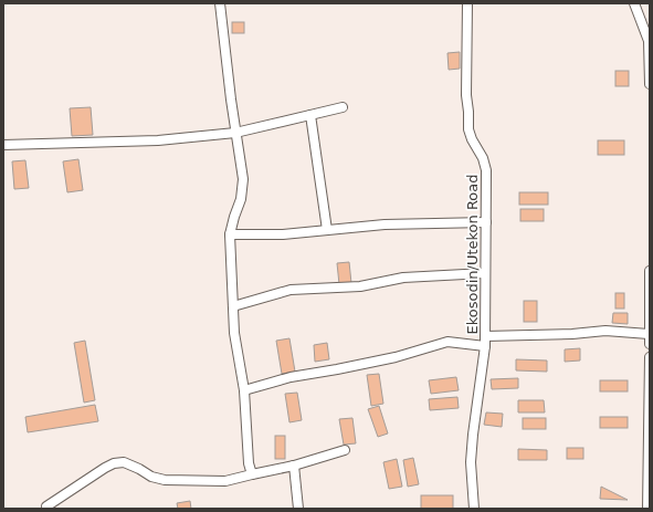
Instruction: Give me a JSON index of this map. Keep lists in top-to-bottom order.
{
  "streets": {
    "street": ["Ekosodin/Utekon Road"]
  }
}
